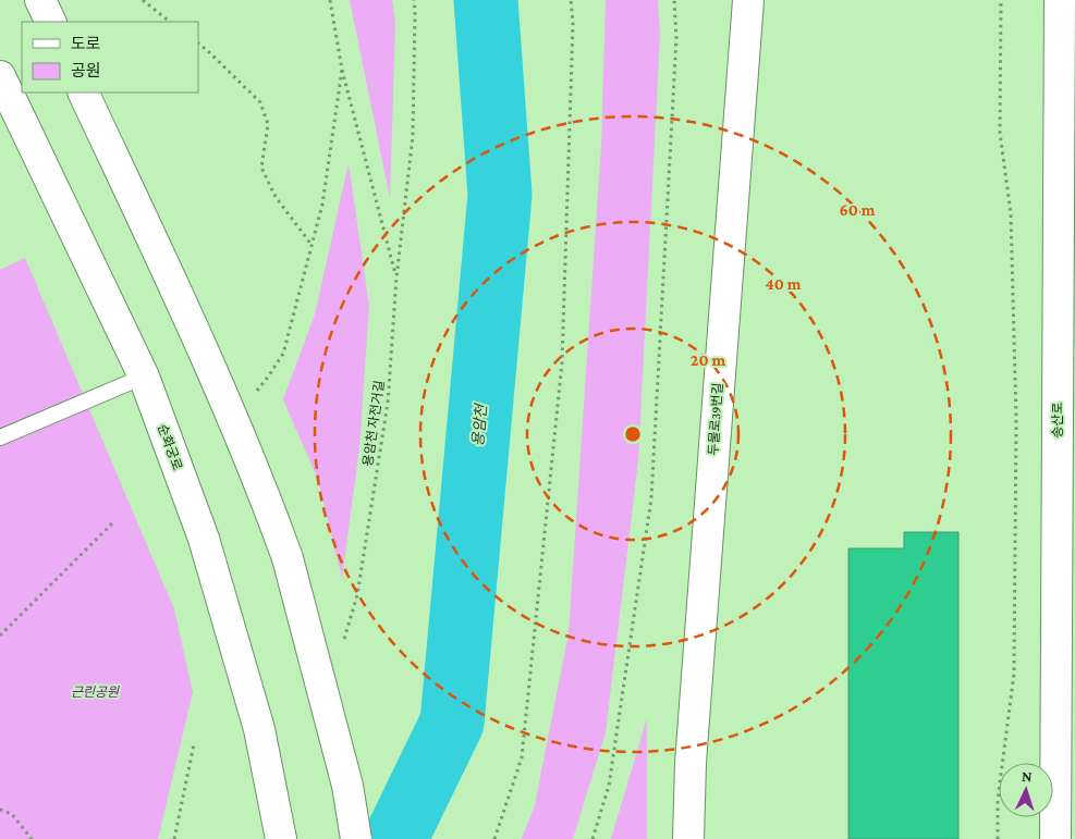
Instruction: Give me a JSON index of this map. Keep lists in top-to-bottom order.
{
  "streets": {
    "street": ["두물로39번길", "송산로", "순화궁로"],
    "path": ["용암천 자전거길"]
  },
  "water": ["용암천"],
  "parks": ["근린공원"],
  "legend": ["도로", "공원"],
  "north": "top",
  "rings": ["60 m", "40 m", "20 m"]
}
